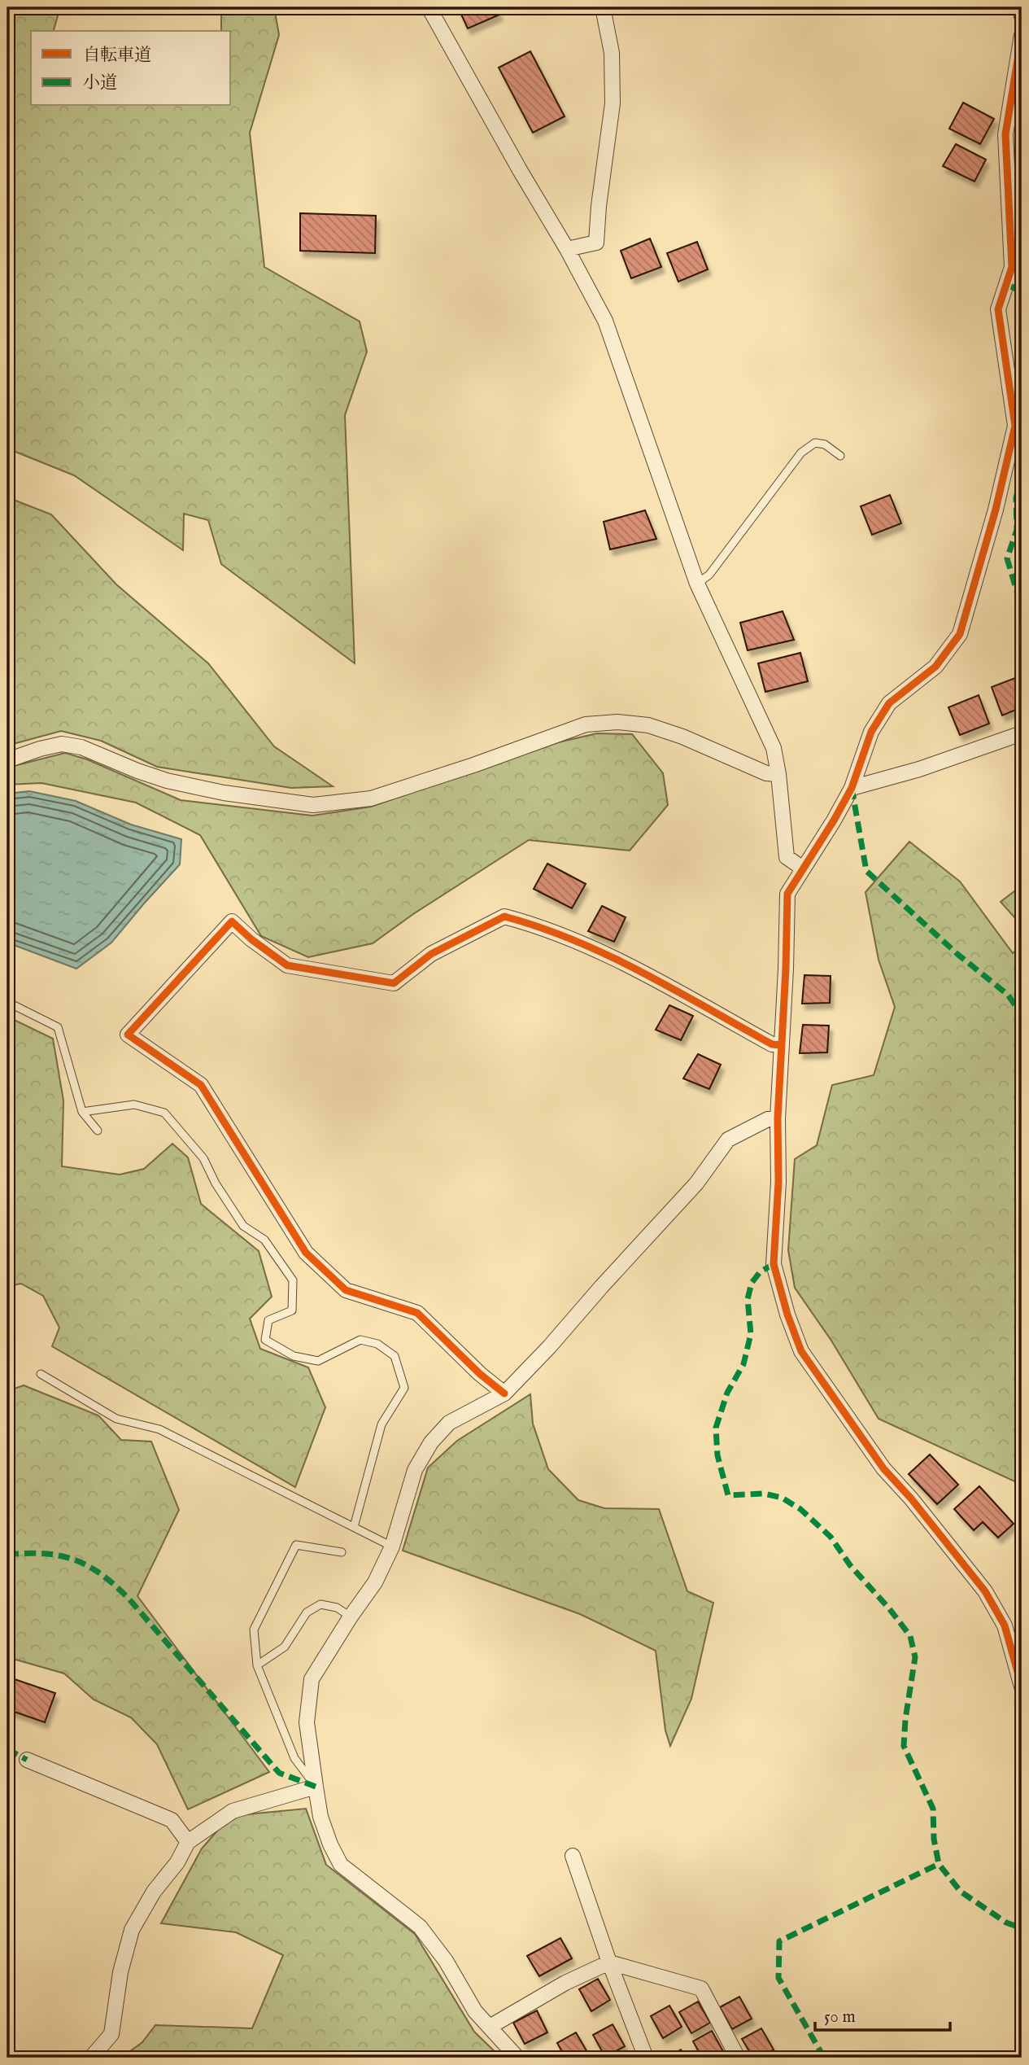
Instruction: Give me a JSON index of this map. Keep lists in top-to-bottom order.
{
  "legend": ["自転車道", "小道"],
  "scale_bar": "50 m"
}
